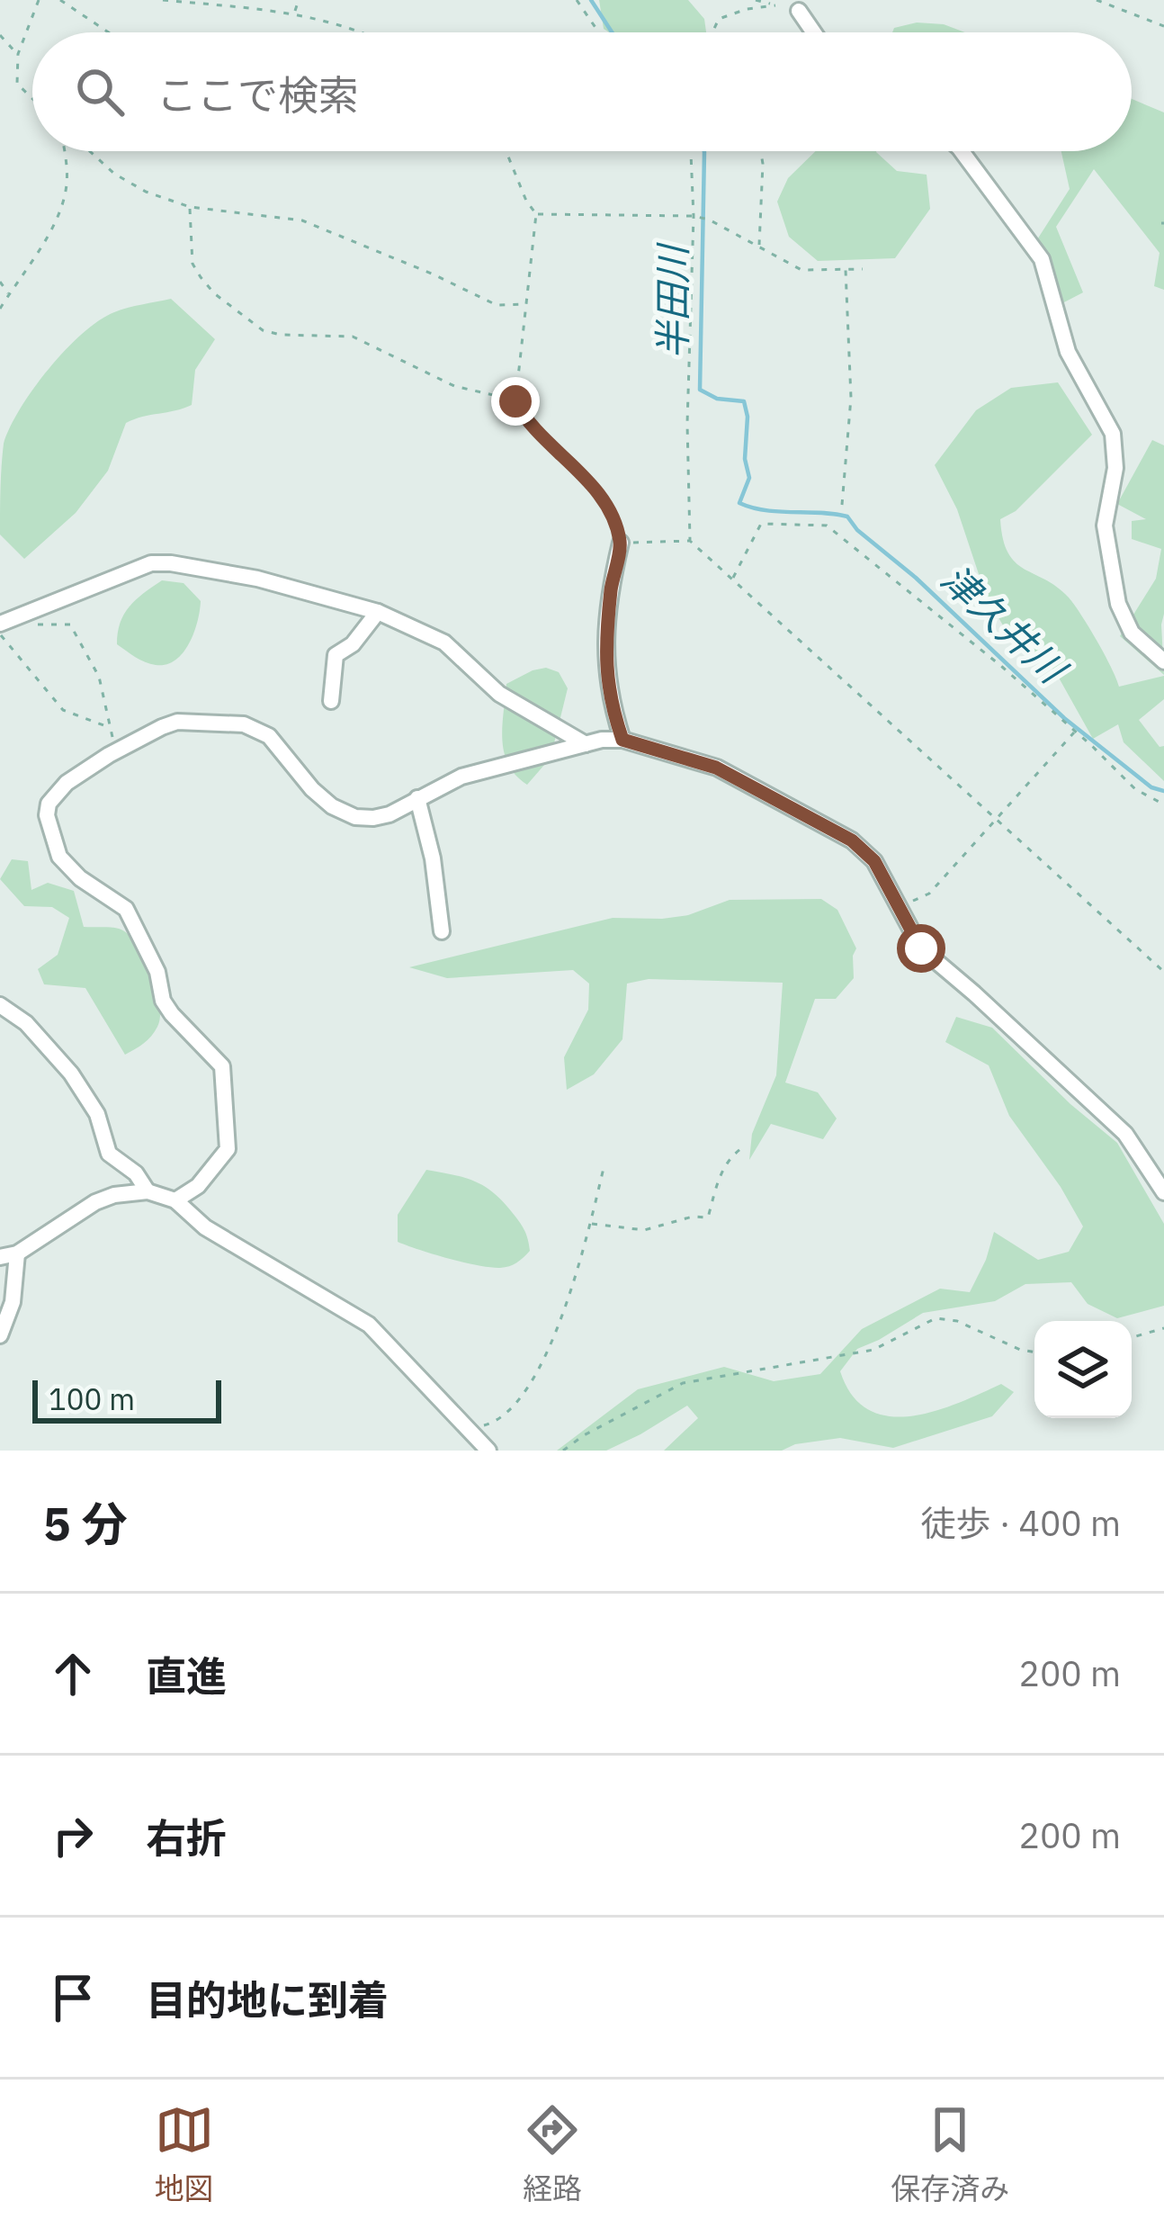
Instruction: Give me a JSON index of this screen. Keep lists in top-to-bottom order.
{
  "water": ["半田川", "津久井川"],
  "scale_bar": "100 m",
  "page": {
    "search": "ここで検索",
    "scale": "100 m",
    "heading": ["5 分", "徒歩 · 400 m"],
    "list": [
      ["直進", "200 m"],
      ["右折", "200 m"],
      "目的地に到着"
    ],
    "nav": ["地図", "経路", "保存済み"]
  }
}
